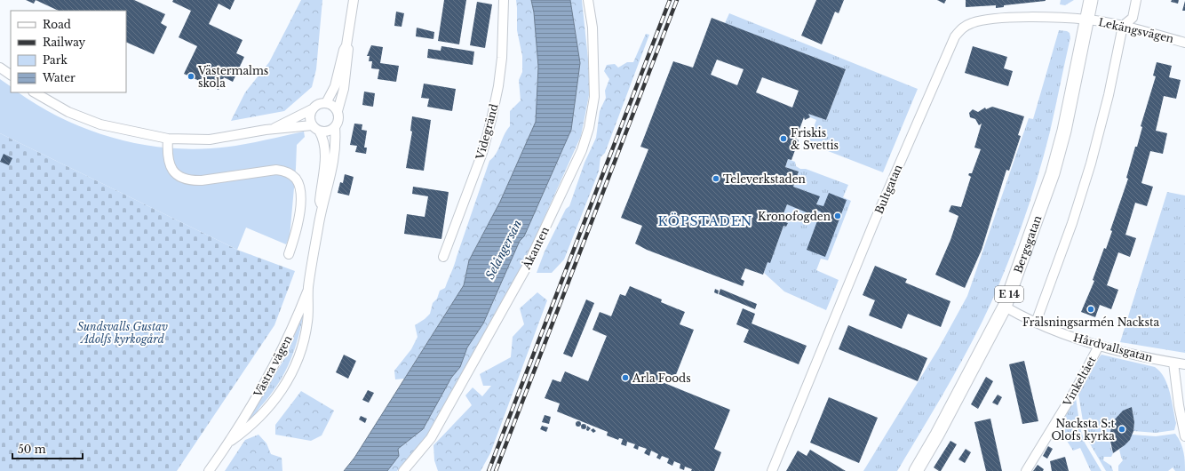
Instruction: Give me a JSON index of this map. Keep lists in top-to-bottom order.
{
  "streets": {
    "highway": ["Bergsgatan", "E 14"],
    "street": [
      "Lekängsvägen",
      "Videgränd",
      "Bultgatan",
      "Åkanten",
      "Hårdvallsgatan",
      "Västra vägen",
      "Vinkeltået"
    ]
  },
  "crossings": [
    ["Lekängsvägen", "Bultgatan"],
    ["Lekängsvägen", "Bergsgatan"],
    ["Bultgatan", "Bergsgatan"],
    ["Bergsgatan", "Hårdvallsgatan"],
    ["Hårdvallsgatan", "Vinkeltået"]
  ],
  "districts": ["KÖPSTADEN"],
  "water": ["Selångersån"],
  "parks": ["Sundsvalls Gustav Adolfs kyrkogård"],
  "places": [
    "Västermalms skola",
    "Friskis & Svettis",
    "Televerkstaden",
    "Kronofogden",
    "Frälsningsarmén Nacksta",
    "Arla Foods",
    "Nacksta S:t Olofs kyrka"
  ],
  "legend": [
    "Road",
    "Railway",
    "Park",
    "Water"
  ],
  "scale_bar": "50 m"
}
